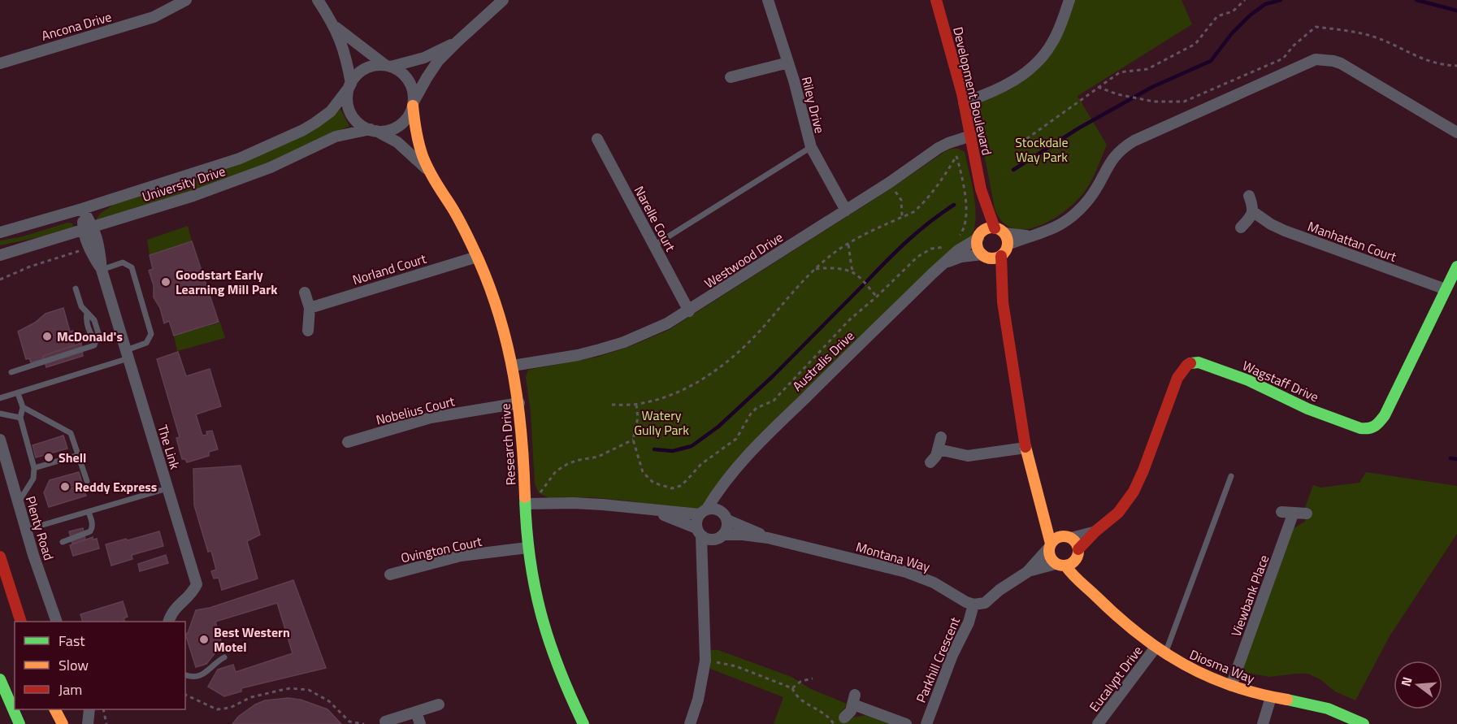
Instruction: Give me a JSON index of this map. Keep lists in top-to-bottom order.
{
  "streets": {
    "main road": [
      "Development Boulevard",
      "Wagstaff Drive",
      "Research Drive",
      "Diosma Way"
    ],
    "street": [
      "Ancona Drive",
      "Riley Drive",
      "University Drive",
      "Narelle Court",
      "Manhattan Court",
      "Westwood Drive",
      "Norland Court",
      "Australis Drive",
      "Nobelius Court",
      "The Link",
      "Plenty Road",
      "Ovington Court",
      "Montana Way",
      "Viewbank Place",
      "Parkhill Crescent",
      "Eucalypt Drive"
    ]
  },
  "crossings": [
    ["Development Boulevard", "Westwood Drive"],
    ["Development Boulevard", "Australis Drive"],
    ["Riley Drive", "Westwood Drive"],
    ["University Drive", "Research Drive"],
    ["University Drive", "The Link"],
    ["Narelle Court", "Westwood Drive"],
    ["Manhattan Court", "Wagstaff Drive"],
    ["Westwood Drive", "Research Drive"],
    ["Norland Court", "Research Drive"],
    ["Australis Drive", "Montana Way"],
    ["Wagstaff Drive", "Diosma Way"],
    ["Nobelius Court", "Research Drive"],
    ["Research Drive", "Ovington Court"],
    ["Montana Way", "Parkhill Crescent"],
    ["Viewbank Place", "Diosma Way"],
    ["Diosma Way", "Eucalypt Drive"]
  ],
  "parks": ["Stockdale Way Park", "Watery Gully Park"],
  "places": [
    "Goodstart Early Learning Mill Park",
    "McDonald's",
    "Shell",
    "Reddy Express",
    "Best Western Motel"
  ],
  "legend": ["Fast", "Slow", "Jam"],
  "north": "left"
}
